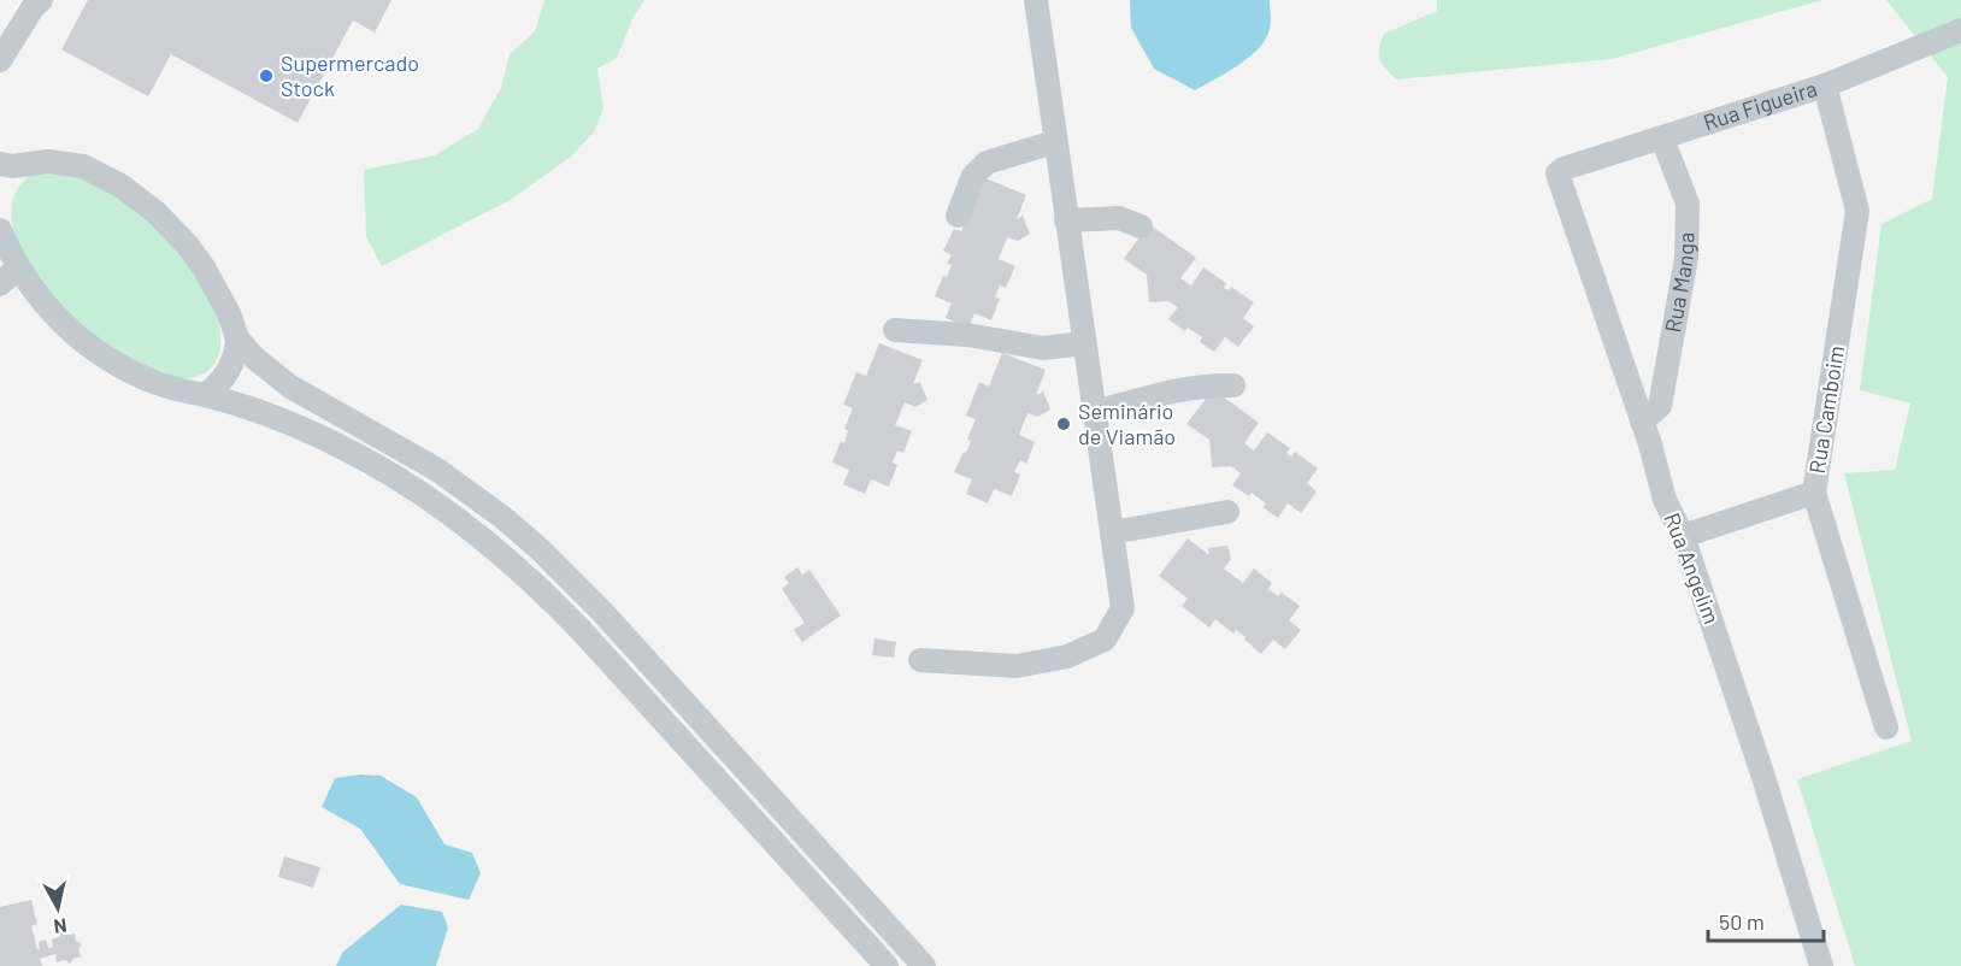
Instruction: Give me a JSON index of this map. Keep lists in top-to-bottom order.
{
  "streets": {
    "street": [
      "Rua Figueira",
      "Rua Manga",
      "Rua Camboim",
      "Rua Angelim"
    ]
  },
  "crossings": [
    ["Rua Figueira", "Rua Manga"],
    ["Rua Figueira", "Rua Camboim"],
    ["Rua Figueira", "Rua Angelim"],
    ["Rua Manga", "Rua Angelim"]
  ],
  "places": ["Supermercado Stock", "Seminário de Viamão"],
  "scale_bar": "50 m",
  "north": "bottom"
}
